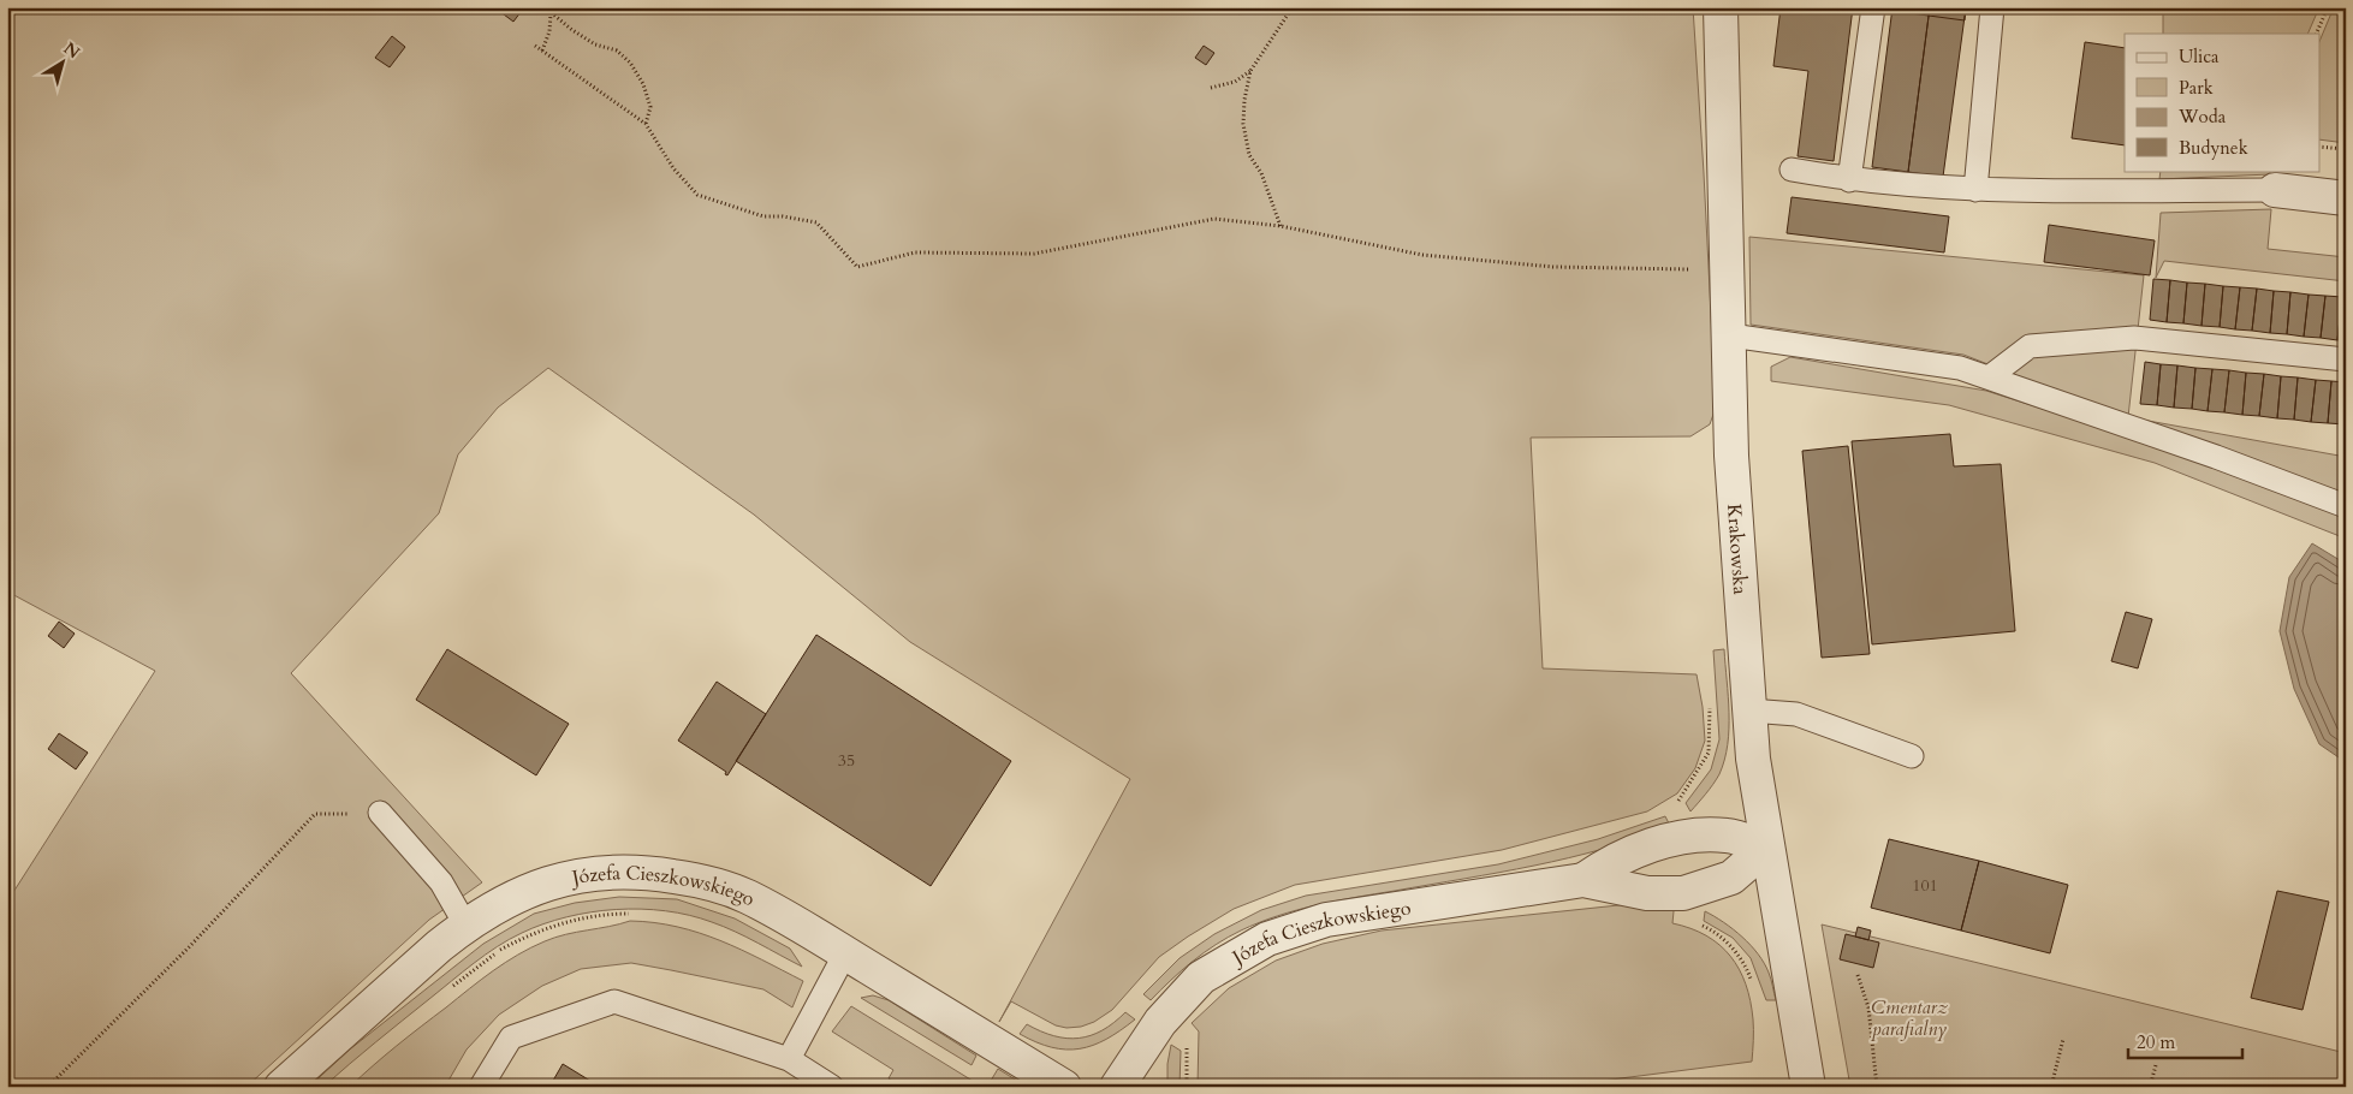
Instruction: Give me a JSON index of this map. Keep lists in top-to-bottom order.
{
  "streets": {
    "street": ["Krakowska", "Józefa Cieszkowskiego"]
  },
  "crossings": [
    ["Krakowska", "Józefa Cieszkowskiego"]
  ],
  "parks": ["Cmentarz parafialny"],
  "house_numbers": ["35", "101"],
  "legend": [
    "Ulica",
    "Park",
    "Woda",
    "Budynek"
  ],
  "scale_bar": "20 m",
  "north": "top right"
}
